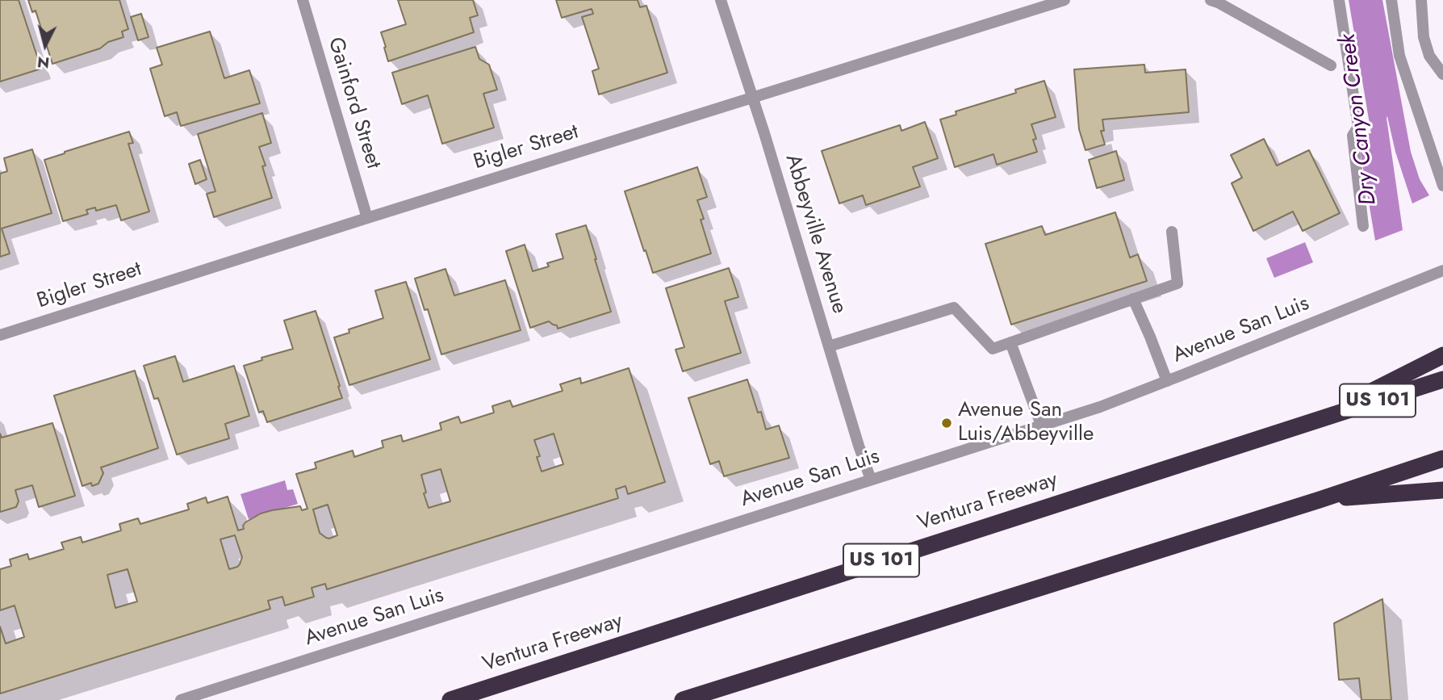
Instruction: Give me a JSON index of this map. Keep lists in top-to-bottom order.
{
  "streets": {
    "highway": ["US 101", "Ventura Freeway"],
    "street": [
      "Gainford Street",
      "Bigler Street",
      "Abbeyville Avenue",
      "Avenue San Luis"
    ]
  },
  "crossings": [
    ["Gainford Street", "Bigler Street"],
    ["Bigler Street", "Abbeyville Avenue"],
    ["Abbeyville Avenue", "Avenue San Luis"]
  ],
  "water": ["Dry Canyon Creek"],
  "places": ["Avenue San Luis/Abbeyville"],
  "north": "bottom"
}
